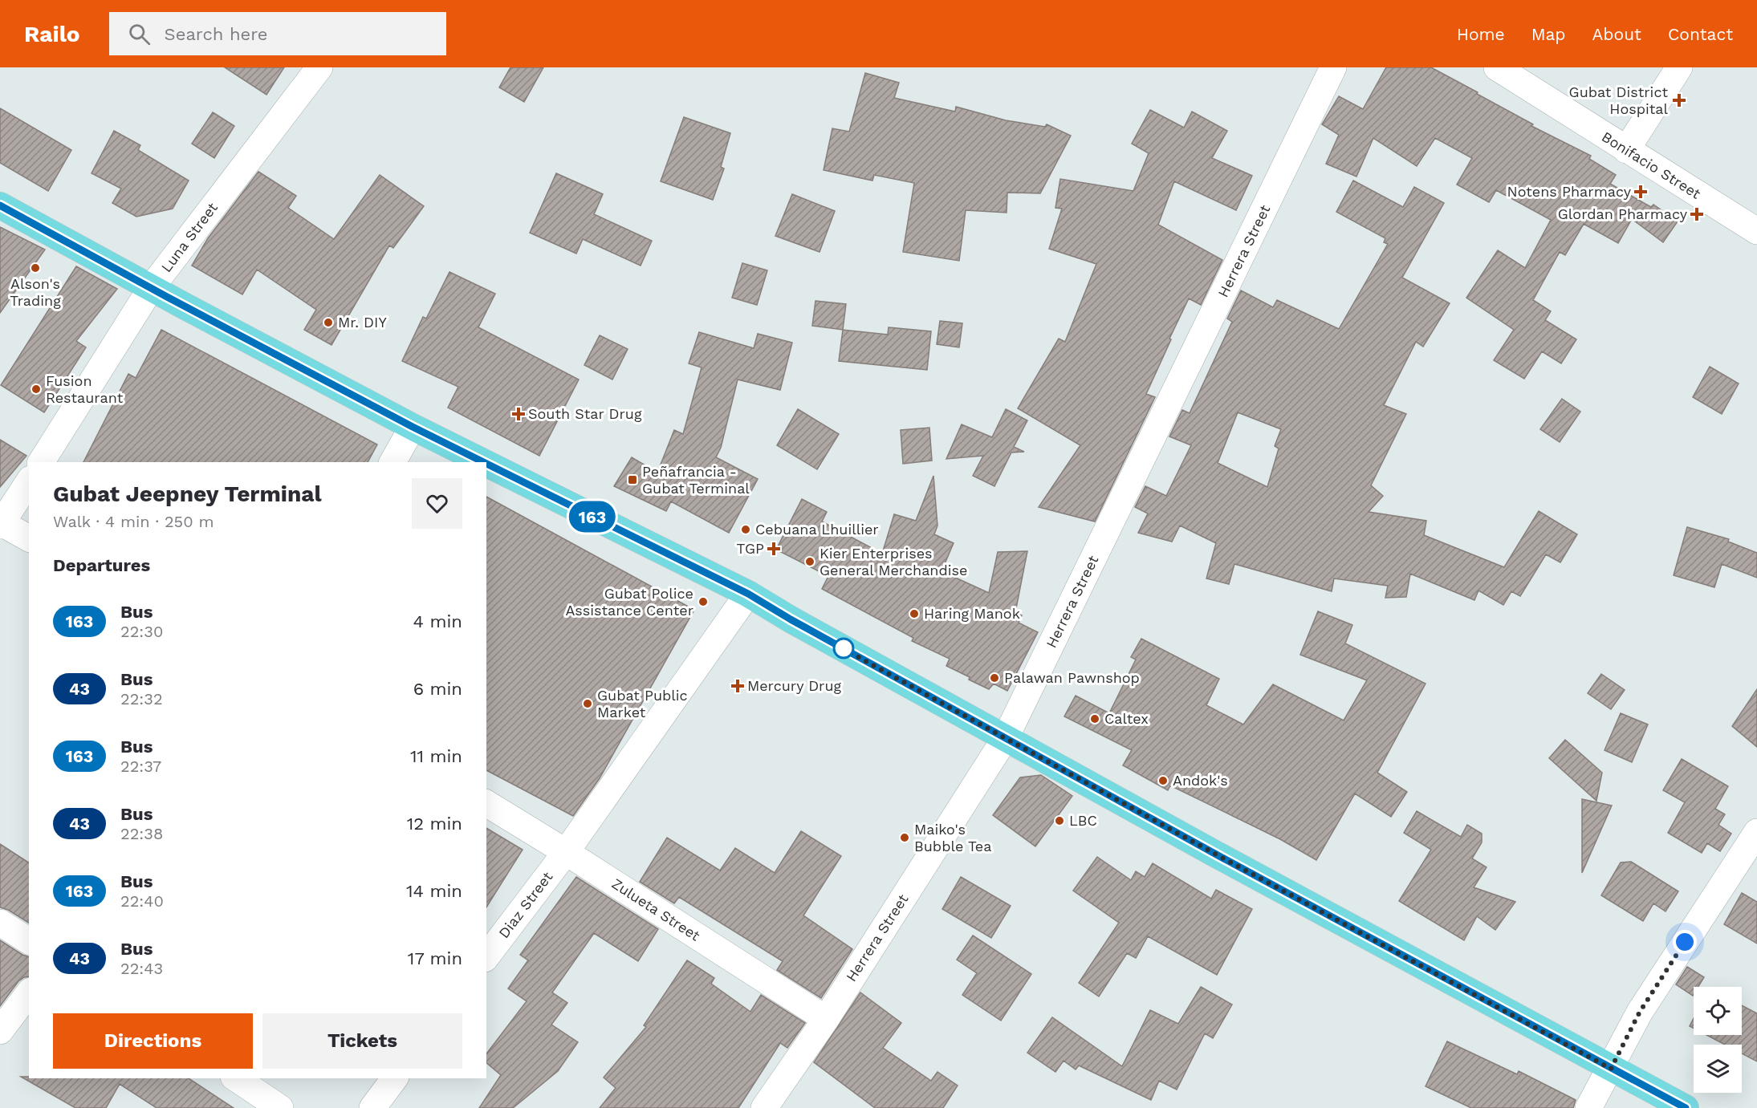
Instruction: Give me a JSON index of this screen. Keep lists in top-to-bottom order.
{
  "streets": {
    "street": [
      "Bonifacio Street",
      "Luna Street",
      "Herrera Street",
      "Diaz Street",
      "Zulueta Street"
    ]
  },
  "crossings": [
    ["Herrera Street", "Zulueta Street"],
    ["Diaz Street", "Zulueta Street"]
  ],
  "places": {
    "health": [
      "Gubat District Hospital",
      "Notens Pharmacy",
      "Glordan Pharmacy",
      "South Star Drug",
      "TGP",
      "Mercury Drug"
    ],
    "other": [
      "Alson's Trading",
      "Mr. DIY",
      "Fusion Restaurant",
      "Cebuana Lhuillier",
      "Kier Enterprises General Merchandise",
      "Gubat Police Assistance Center",
      "Haring Manok",
      "Palawan Pawnshop",
      "Gubat Public Market",
      "Caltex",
      "Andok's",
      "LBC",
      "Maiko's Bubble Tea"
    ],
    "transit": ["Peñafrancia - Gubat Terminal"]
  },
  "lines": ["bus line 163"],
  "page": {
    "header": "Railo",
    "search": "Search here",
    "nav": [
      "Home",
      "Map",
      "About",
      "Contact"
    ],
    "on_map": "163",
    "heading": [
      ["Gubat Jeepney Terminal", "Walk · 4 min · 250 m"],
      "Departures"
    ],
    "list": [
      {
        "mark": "163",
        "name": "Bus",
        "note": "22:30",
        "value": "4 min"
      },
      {
        "mark": "43",
        "name": "Bus",
        "note": "22:32",
        "value": "6 min"
      },
      {
        "mark": "163",
        "name": "Bus",
        "note": "22:37",
        "value": "11 min"
      },
      {
        "mark": "43",
        "name": "Bus",
        "note": "22:38",
        "value": "12 min"
      },
      {
        "mark": "163",
        "name": "Bus",
        "note": "22:40",
        "value": "14 min"
      },
      {
        "mark": "43",
        "name": "Bus",
        "note": "22:43",
        "value": "17 min"
      }
    ],
    "buttons": ["Directions", "Tickets"]
  }
}
